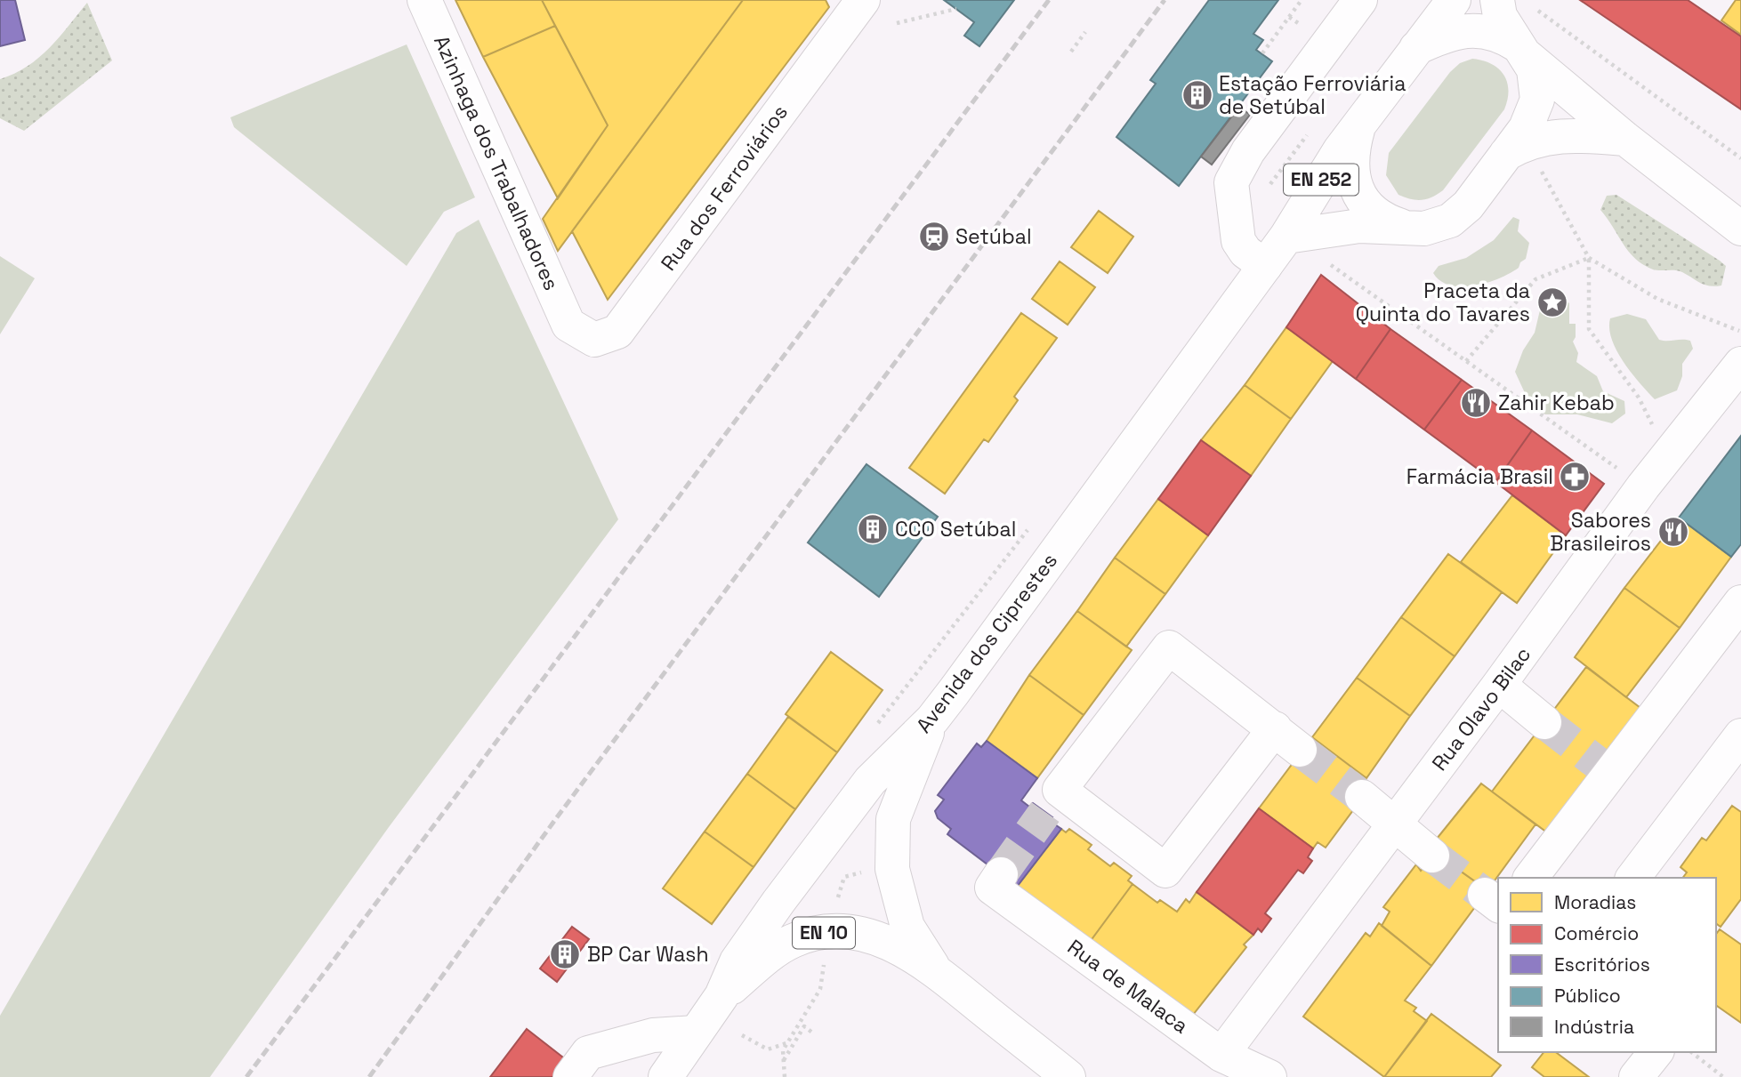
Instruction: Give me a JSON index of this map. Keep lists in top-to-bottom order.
{
  "streets": {
    "street": [
      "Azinhaga dos Trabalhadores",
      "EN 252",
      "Rua dos Ferroviários",
      "Avenida dos Ciprestes",
      "Rua Olavo Bilac",
      "EN 10",
      "Rua de Malaca"
    ]
  },
  "crossings": [
    ["Azinhaga dos Trabalhadores", "Rua dos Ferroviários"],
    ["Avenida dos Ciprestes", "EN 10"],
    ["Rua Olavo Bilac", "Rua de Malaca"]
  ],
  "places": {
    "building": ["Estação Ferroviária de Setúbal", "CCO Setúbal", "BP Car Wash"],
    "station": ["Setúbal"],
    "place": ["Praceta da Quinta do Tavares"],
    "restaurant": ["Zahir Kebab", "Sabores Brasileiros"],
    "pharmacy": ["Farmácia Brasil"]
  },
  "legend": [
    "Moradias",
    "Comércio",
    "Escritórios",
    "Público",
    "Indústria"
  ]
}
